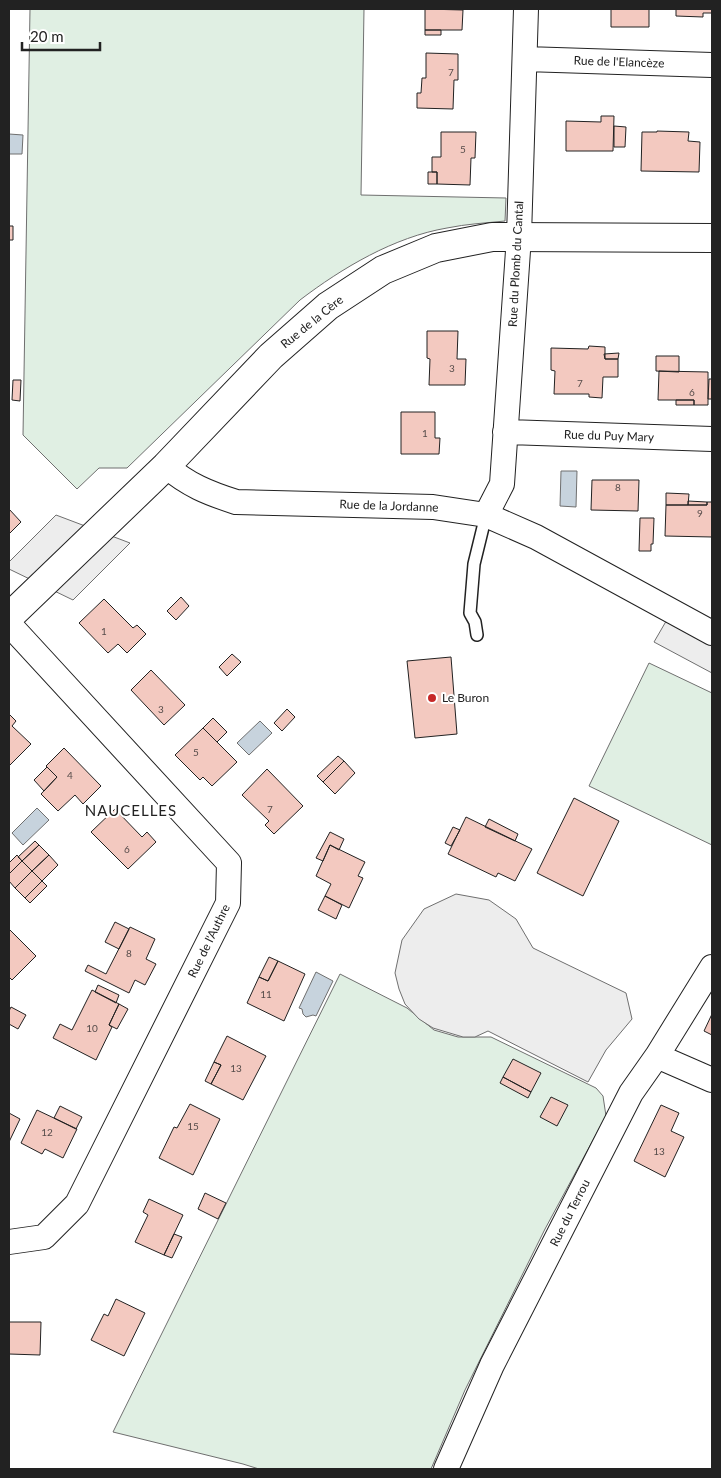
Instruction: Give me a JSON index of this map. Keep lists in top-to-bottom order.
{
  "streets": {
    "street": [
      "Rue de l'Elancèze",
      "Rue du Plomb du Cantal",
      "Rue de la Cère",
      "Rue du Puy Mary",
      "Rue de la Jordanne",
      "Rue de l'Authre",
      "Rue du Terrou"
    ]
  },
  "crossings": [
    ["Rue de l'Elancèze", "Rue du Plomb du Cantal"],
    ["Rue du Plomb du Cantal", "Rue de la Cère"],
    ["Rue du Plomb du Cantal", "Rue du Puy Mary"],
    ["Rue du Plomb du Cantal", "Rue de la Jordanne"],
    ["Rue de la Cère", "Rue de la Jordanne"]
  ],
  "districts": ["NAUCELLES"],
  "places": ["Le Buron"],
  "house_numbers": [
    "7",
    "5",
    "3",
    "7",
    "6",
    "1",
    "8",
    "9",
    "1",
    "3",
    "5",
    "4",
    "7",
    "6",
    "8",
    "11",
    "10",
    "13",
    "15",
    "12",
    "13"
  ],
  "scale_bar": "20 m"
}
